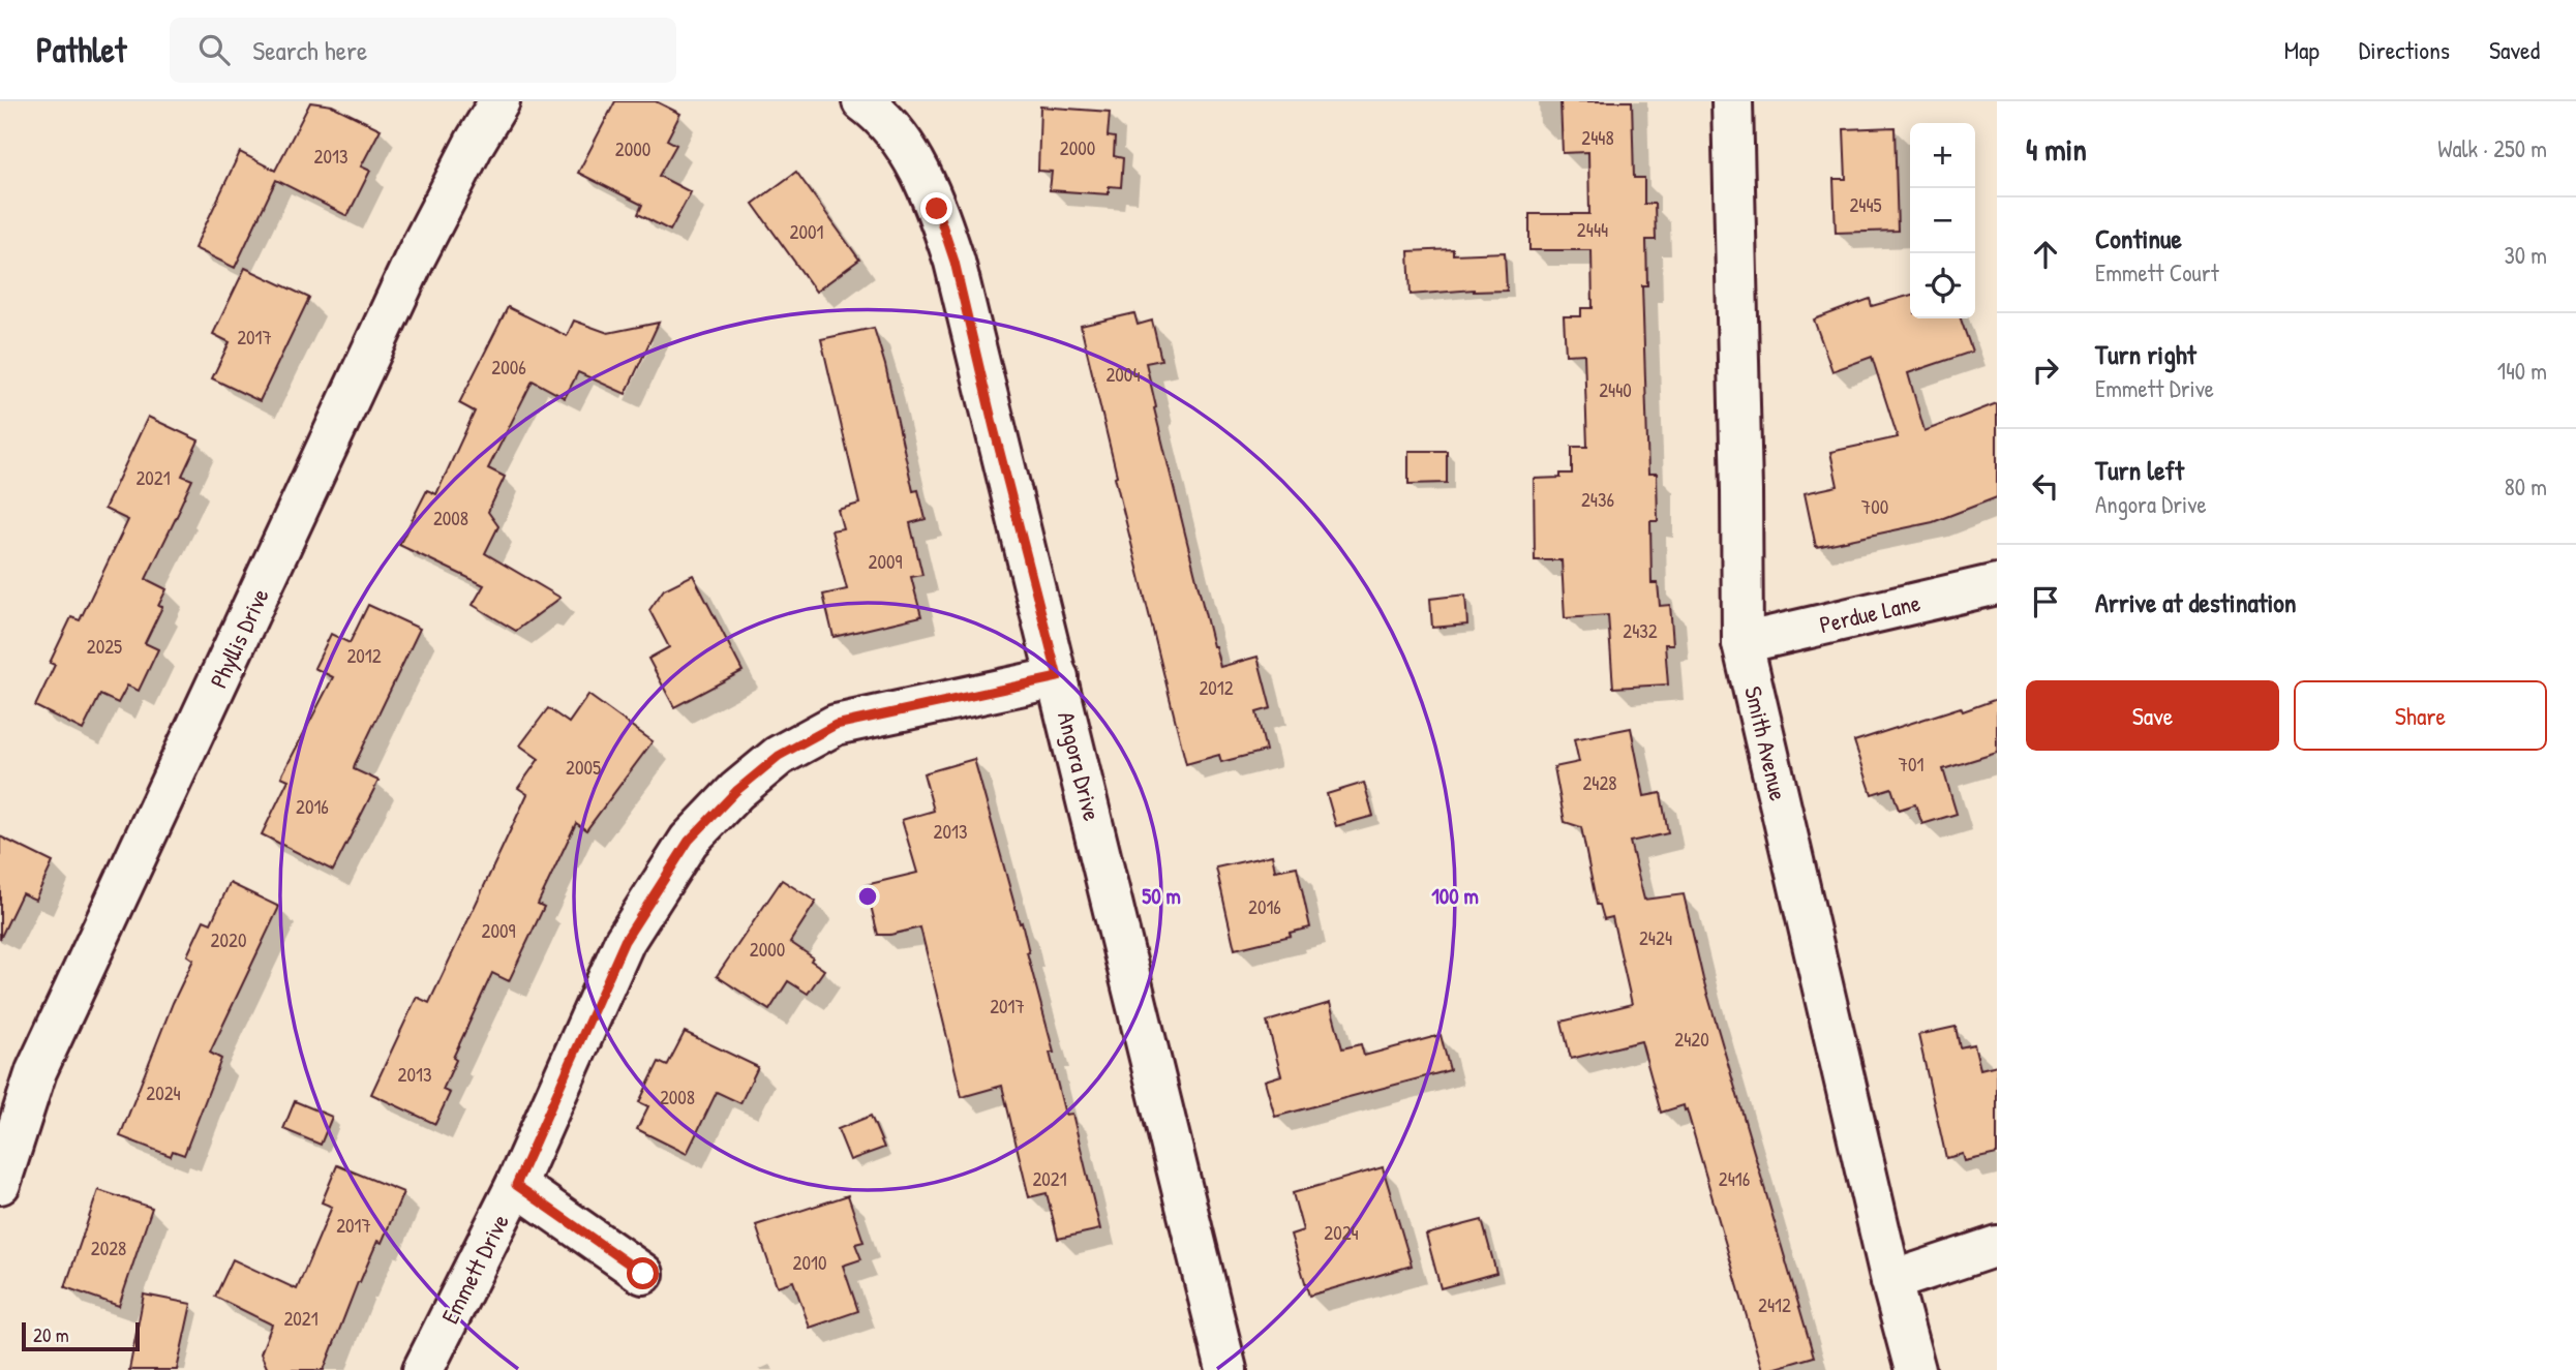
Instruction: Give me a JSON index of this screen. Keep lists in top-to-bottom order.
{
  "streets": {
    "street": [
      "Perdue Lane",
      "Phyllis Drive",
      "Smith Avenue",
      "Angora Drive",
      "Emmett Drive"
    ]
  },
  "crossings": [
    ["Perdue Lane", "Smith Avenue"],
    ["Angora Drive", "Emmett Drive"]
  ],
  "house_numbers": [
    "2448",
    "2000",
    "2000",
    "2013",
    "2445",
    "2444",
    "2001",
    "2017",
    "2006",
    "2004",
    "2440",
    "2021",
    "2436",
    "700",
    "2008",
    "2009",
    "2432",
    "2025",
    "2012",
    "2012",
    "701",
    "2005",
    "2428",
    "2016",
    "2013",
    "2016",
    "2009",
    "2424",
    "2020",
    "2000",
    "2017",
    "2420",
    "2013",
    "2024",
    "2008",
    "2021",
    "2416",
    "2017",
    "2024",
    "2028",
    "2010",
    "2412",
    "2021"
  ],
  "scale_bar": "20 m",
  "page": {
    "header": "Pathlet",
    "search": "Search here",
    "nav": ["Map", "Directions", "Saved"],
    "heading": ["4 min", "Walk · 250 m"],
    "map_buttons": ["+", "−"],
    "list": [
      ["Continue", "Emmett Court", "30 m"],
      ["Turn right", "Emmett Drive", "140 m"],
      ["Turn left", "Angora Drive", "80 m"],
      "Arrive at destination"
    ],
    "buttons": ["Save", "Share"],
    "scale": "20 m"
  },
  "rings": ["50 m", "100 m"]
}
